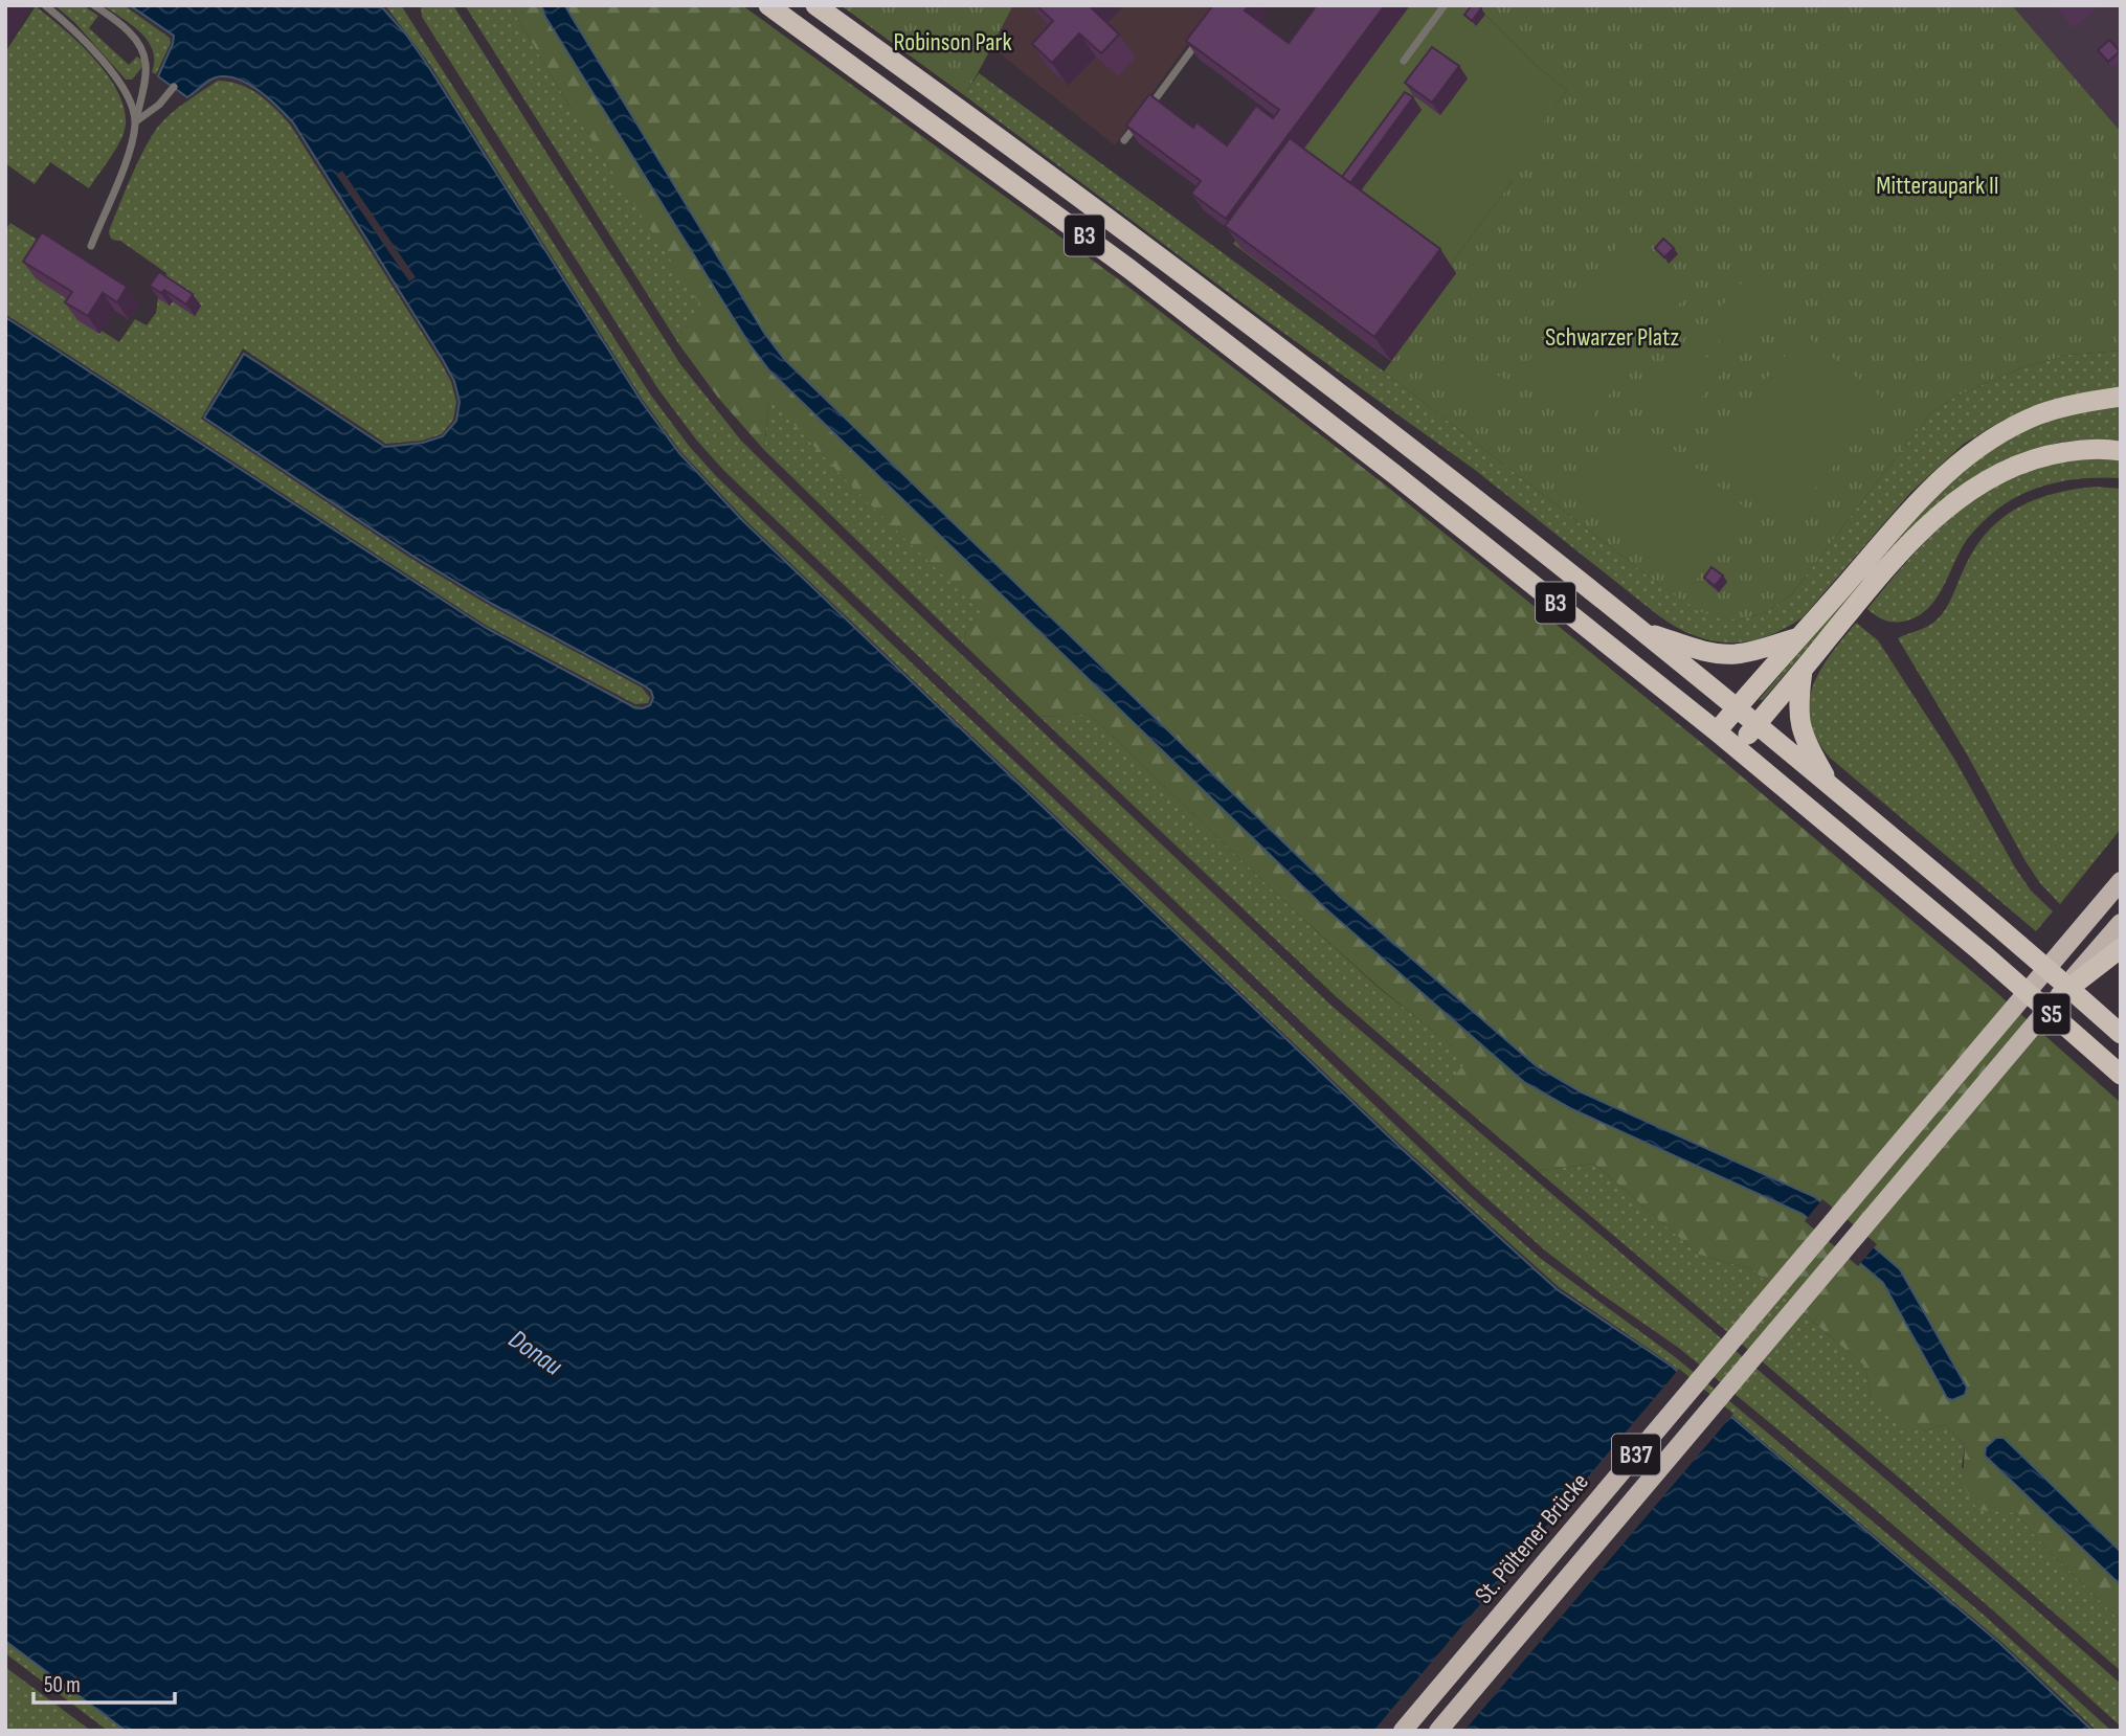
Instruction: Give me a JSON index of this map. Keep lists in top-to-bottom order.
{
  "streets": {
    "highway": ["B3", "S5"],
    "main road": ["B37", "St. Pöltener Brücke"]
  },
  "crossings": [
    ["B3", "S5"]
  ],
  "water": ["Donau"],
  "parks": ["Robinson Park", "Mitteraupark II", "Schwarzer Platz"],
  "scale_bar": "50 m"
}
